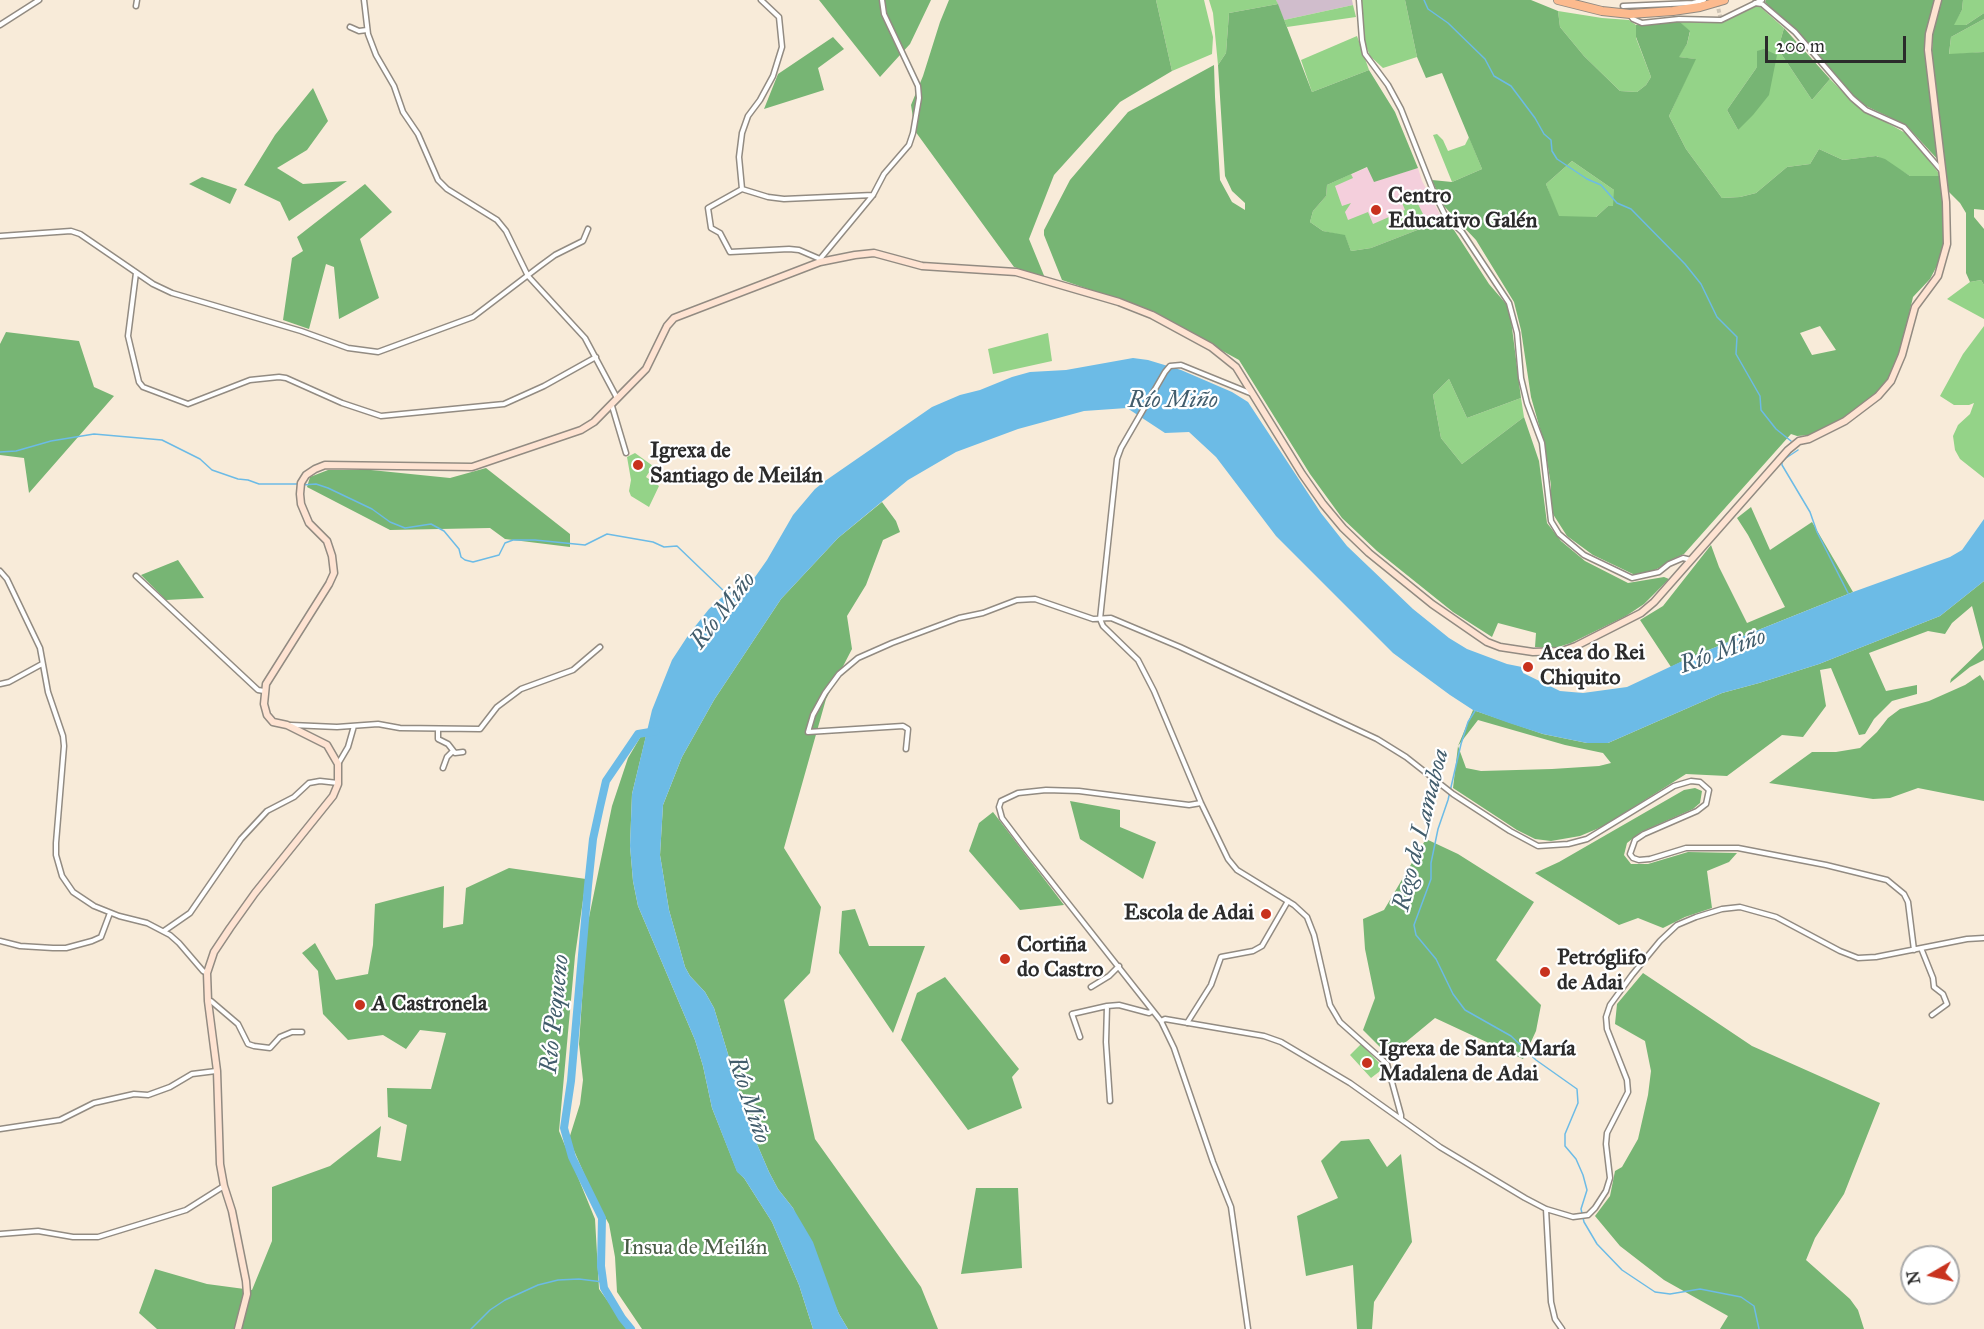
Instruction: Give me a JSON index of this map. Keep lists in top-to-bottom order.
{
  "water": ["Río Miño", "Rego de Lamaboa", "Río Pequeno"],
  "parks": ["Insua de Meilán"],
  "places": [
    "Centro Educativo Galén",
    "Igrexa de Santiago de Meilán",
    "Acea do Rei Chiquito",
    "Escola de Adai",
    "Cortiña do Castro",
    "Petróglifo de Adai",
    "A Castronela",
    "Igrexa de Santa María Madalena de Adai"
  ],
  "scale_bar": "200 m",
  "north": "left"
}
